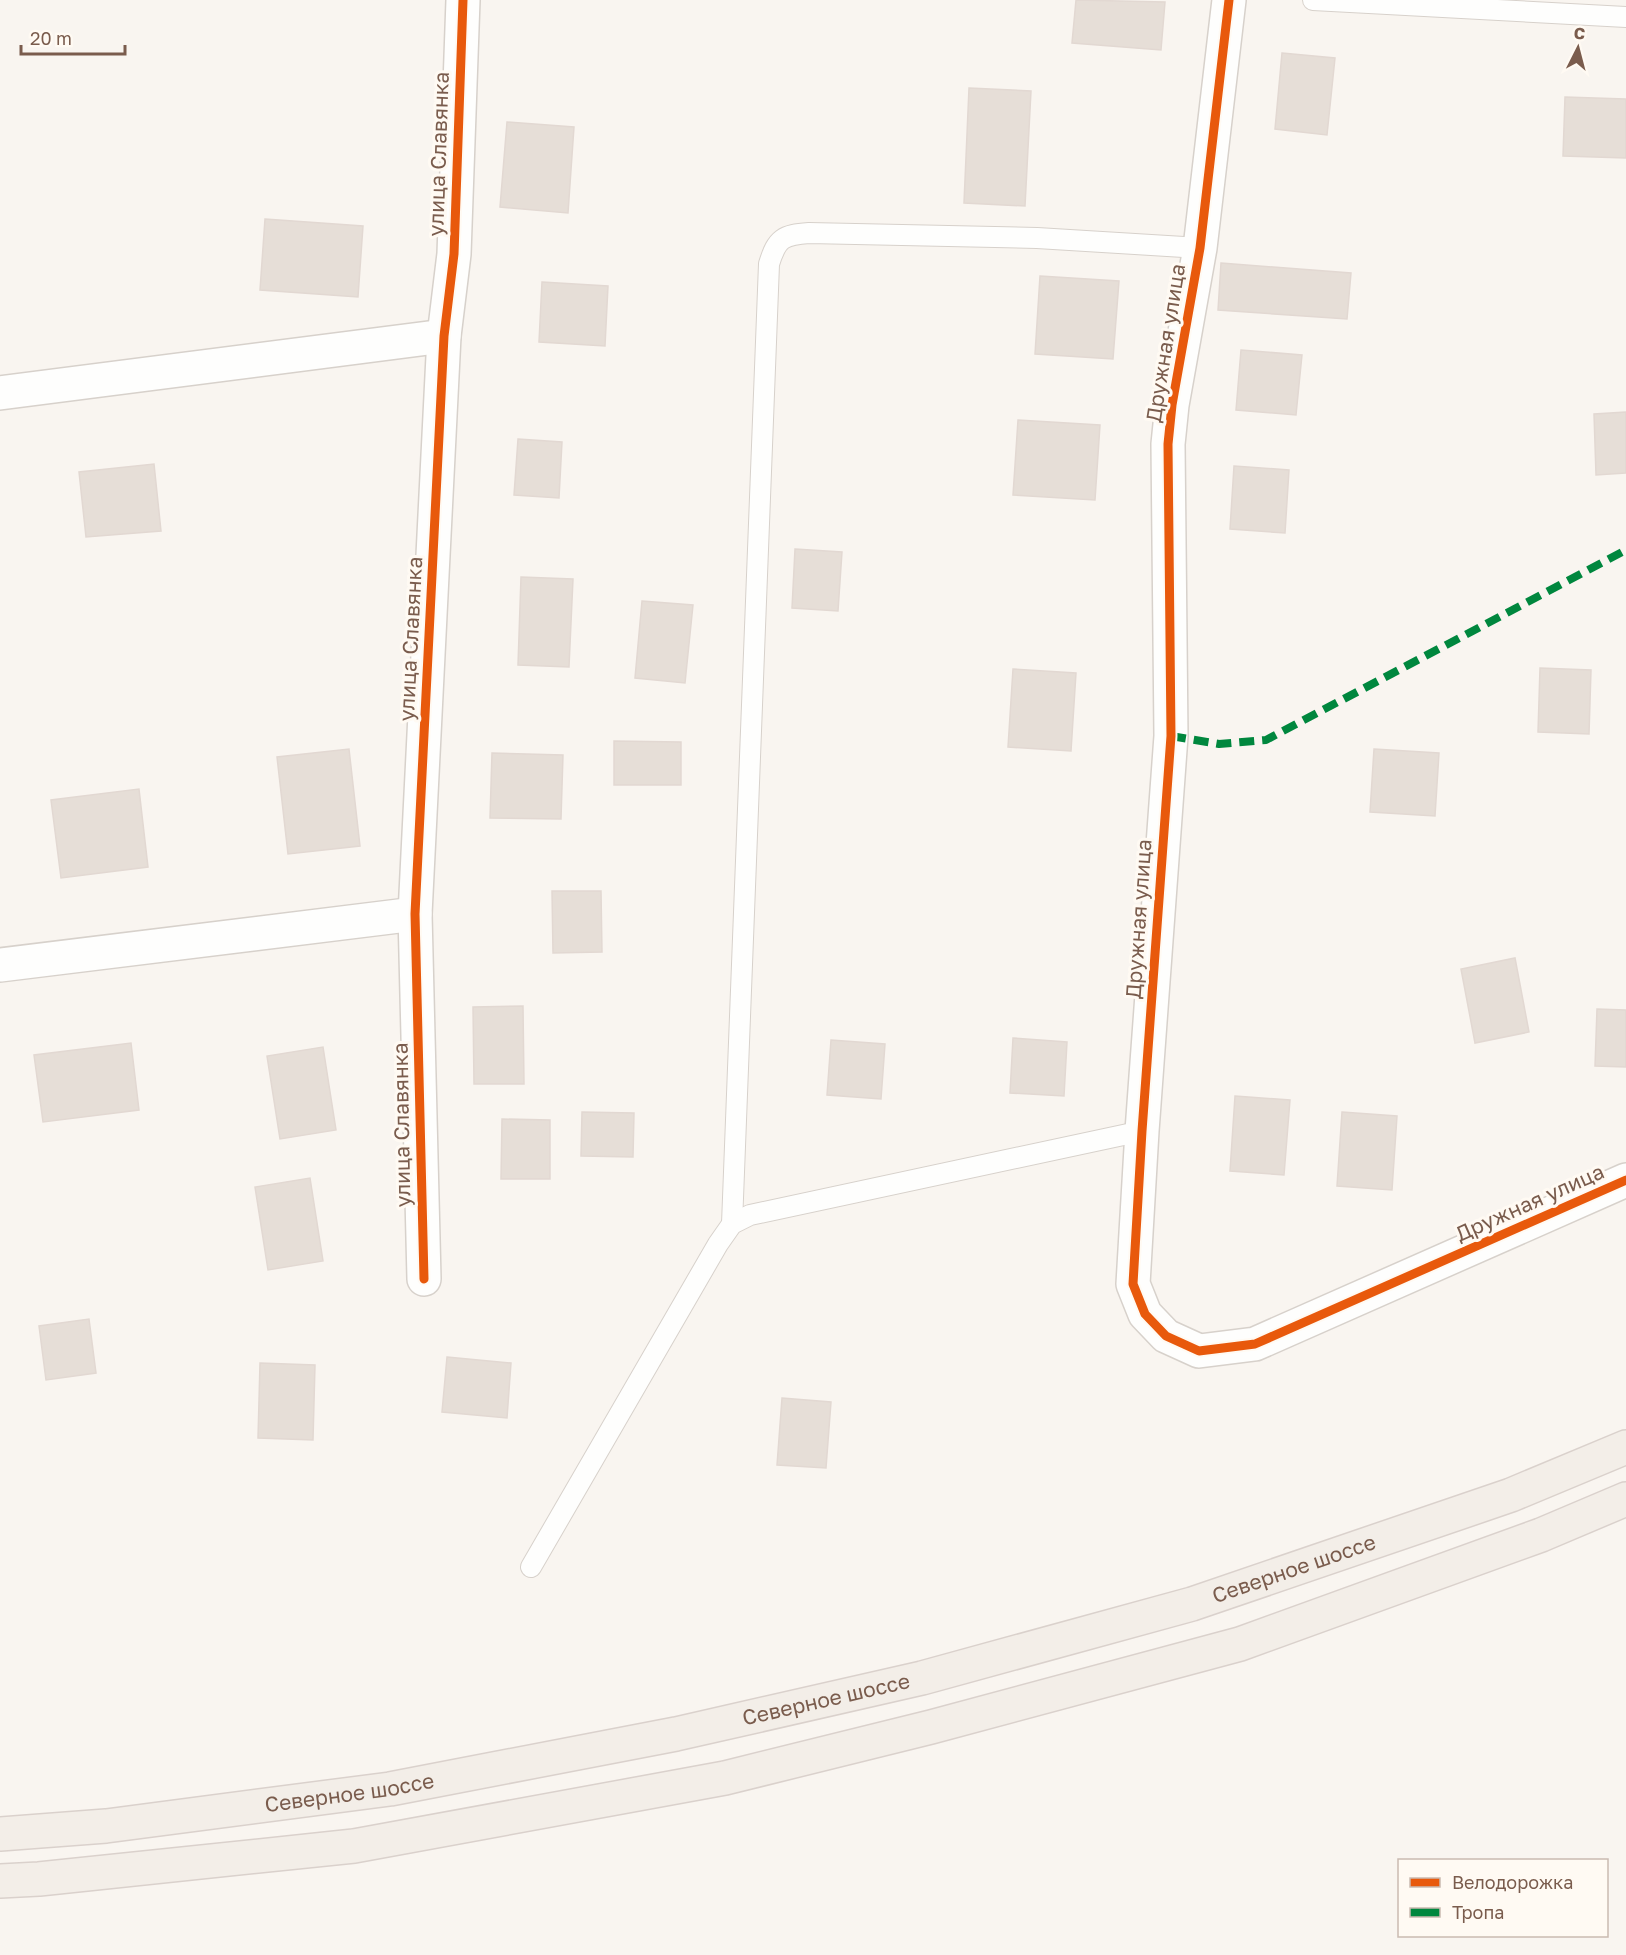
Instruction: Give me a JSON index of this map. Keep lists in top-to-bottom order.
{
  "streets": {
    "main road": ["Северное шоссе"],
    "street": ["улица Славянка", "Дружная улица"]
  },
  "legend": ["Велодорожка", "Тропа"],
  "scale_bar": "20 m",
  "north": "top"
}
